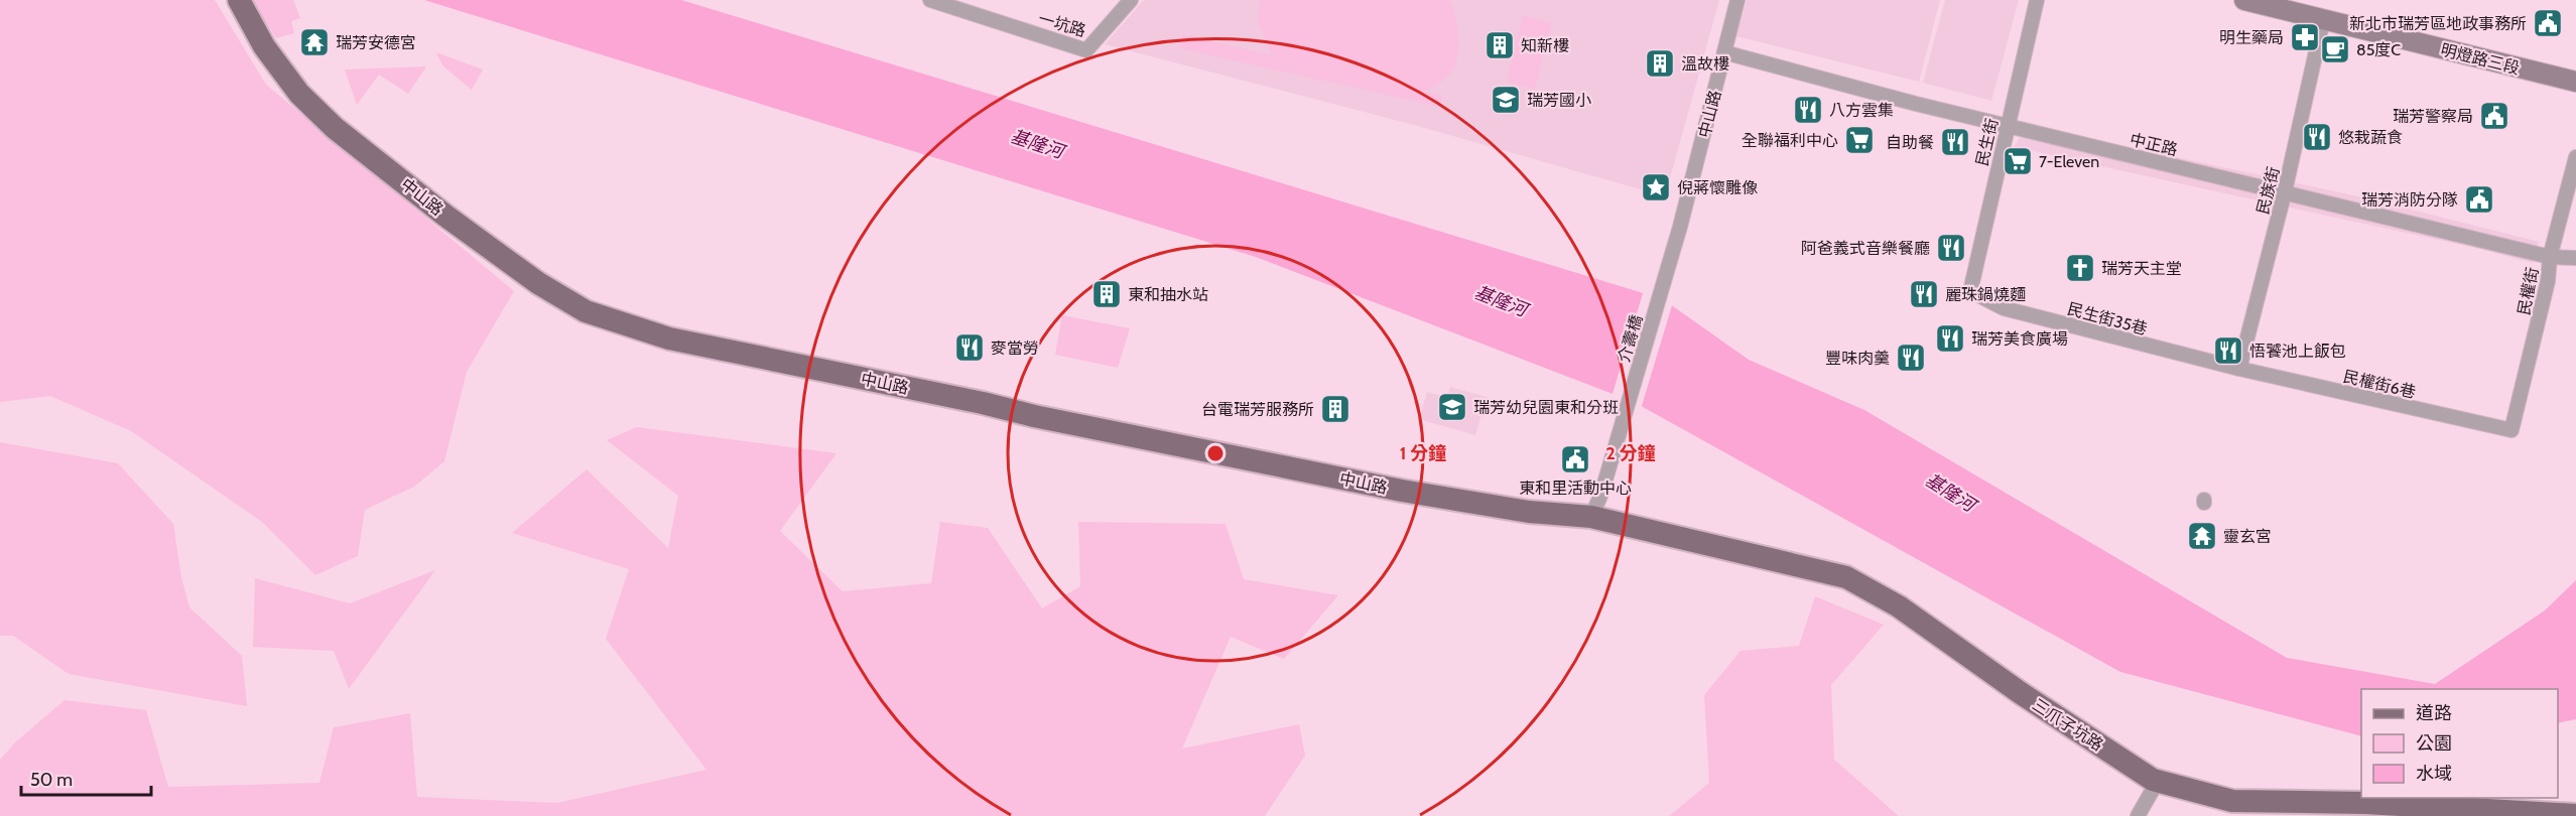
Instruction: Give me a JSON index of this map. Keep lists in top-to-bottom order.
{
  "streets": {
    "main road": ["中山路", "三爪子坑路"],
    "street": [
      "一坑路",
      "明燈路三段",
      "民生街",
      "中正路",
      "民族街",
      "民權街",
      "民生街35巷",
      "介壽橋",
      "民權街6巷"
    ]
  },
  "crossings": [
    ["明燈路三段", "民族街"],
    ["中山路", "中正路"],
    ["中山路", "介壽橋"],
    ["中山路", "三爪子坑路"],
    ["民生街", "中正路"],
    ["民生街", "民生街35巷"],
    ["中正路", "民族街"],
    ["中正路", "民權街"],
    ["民族街", "民生街35巷"],
    ["民族街", "民權街6巷"],
    ["民權街", "民權街6巷"],
    ["民生街35巷", "民權街6巷"],
    ["介壽橋", "三爪子坑路"]
  ],
  "water": ["基隆河"],
  "places": {
    "public building": [
      "新北市瑞芳區地政事務所",
      "瑞芳警察局",
      "瑞芳消防分隊",
      "東和里活動中心"
    ],
    "pharmacy": ["明生藥局"],
    "temple": ["瑞芳安德宮", "靈玄宮"],
    "building": [
      "知新樓",
      "溫故樓",
      "東和抽水站",
      "台電瑞芳服務所"
    ],
    "cafe": ["85度C"],
    "school or university": ["瑞芳國小", "瑞芳幼兒園東和分班"],
    "restaurant": [
      "八方雲集",
      "悠栽蔬食",
      "自助餐",
      "阿爸義式音樂餐廳",
      "麗珠鍋燒麵",
      "瑞芳美食廣場",
      "麥當勞",
      "悟饕池上飯包",
      "豐味肉羹"
    ],
    "supermarket": ["全聯福利中心", "7-Eleven"],
    "place": ["倪蔣懷雕像"],
    "church": ["瑞芳天主堂"]
  },
  "legend": ["道路", "公園", "水域"],
  "scale_bar": "50 m",
  "rings": ["1 分鐘", "2 分鐘"]
}
